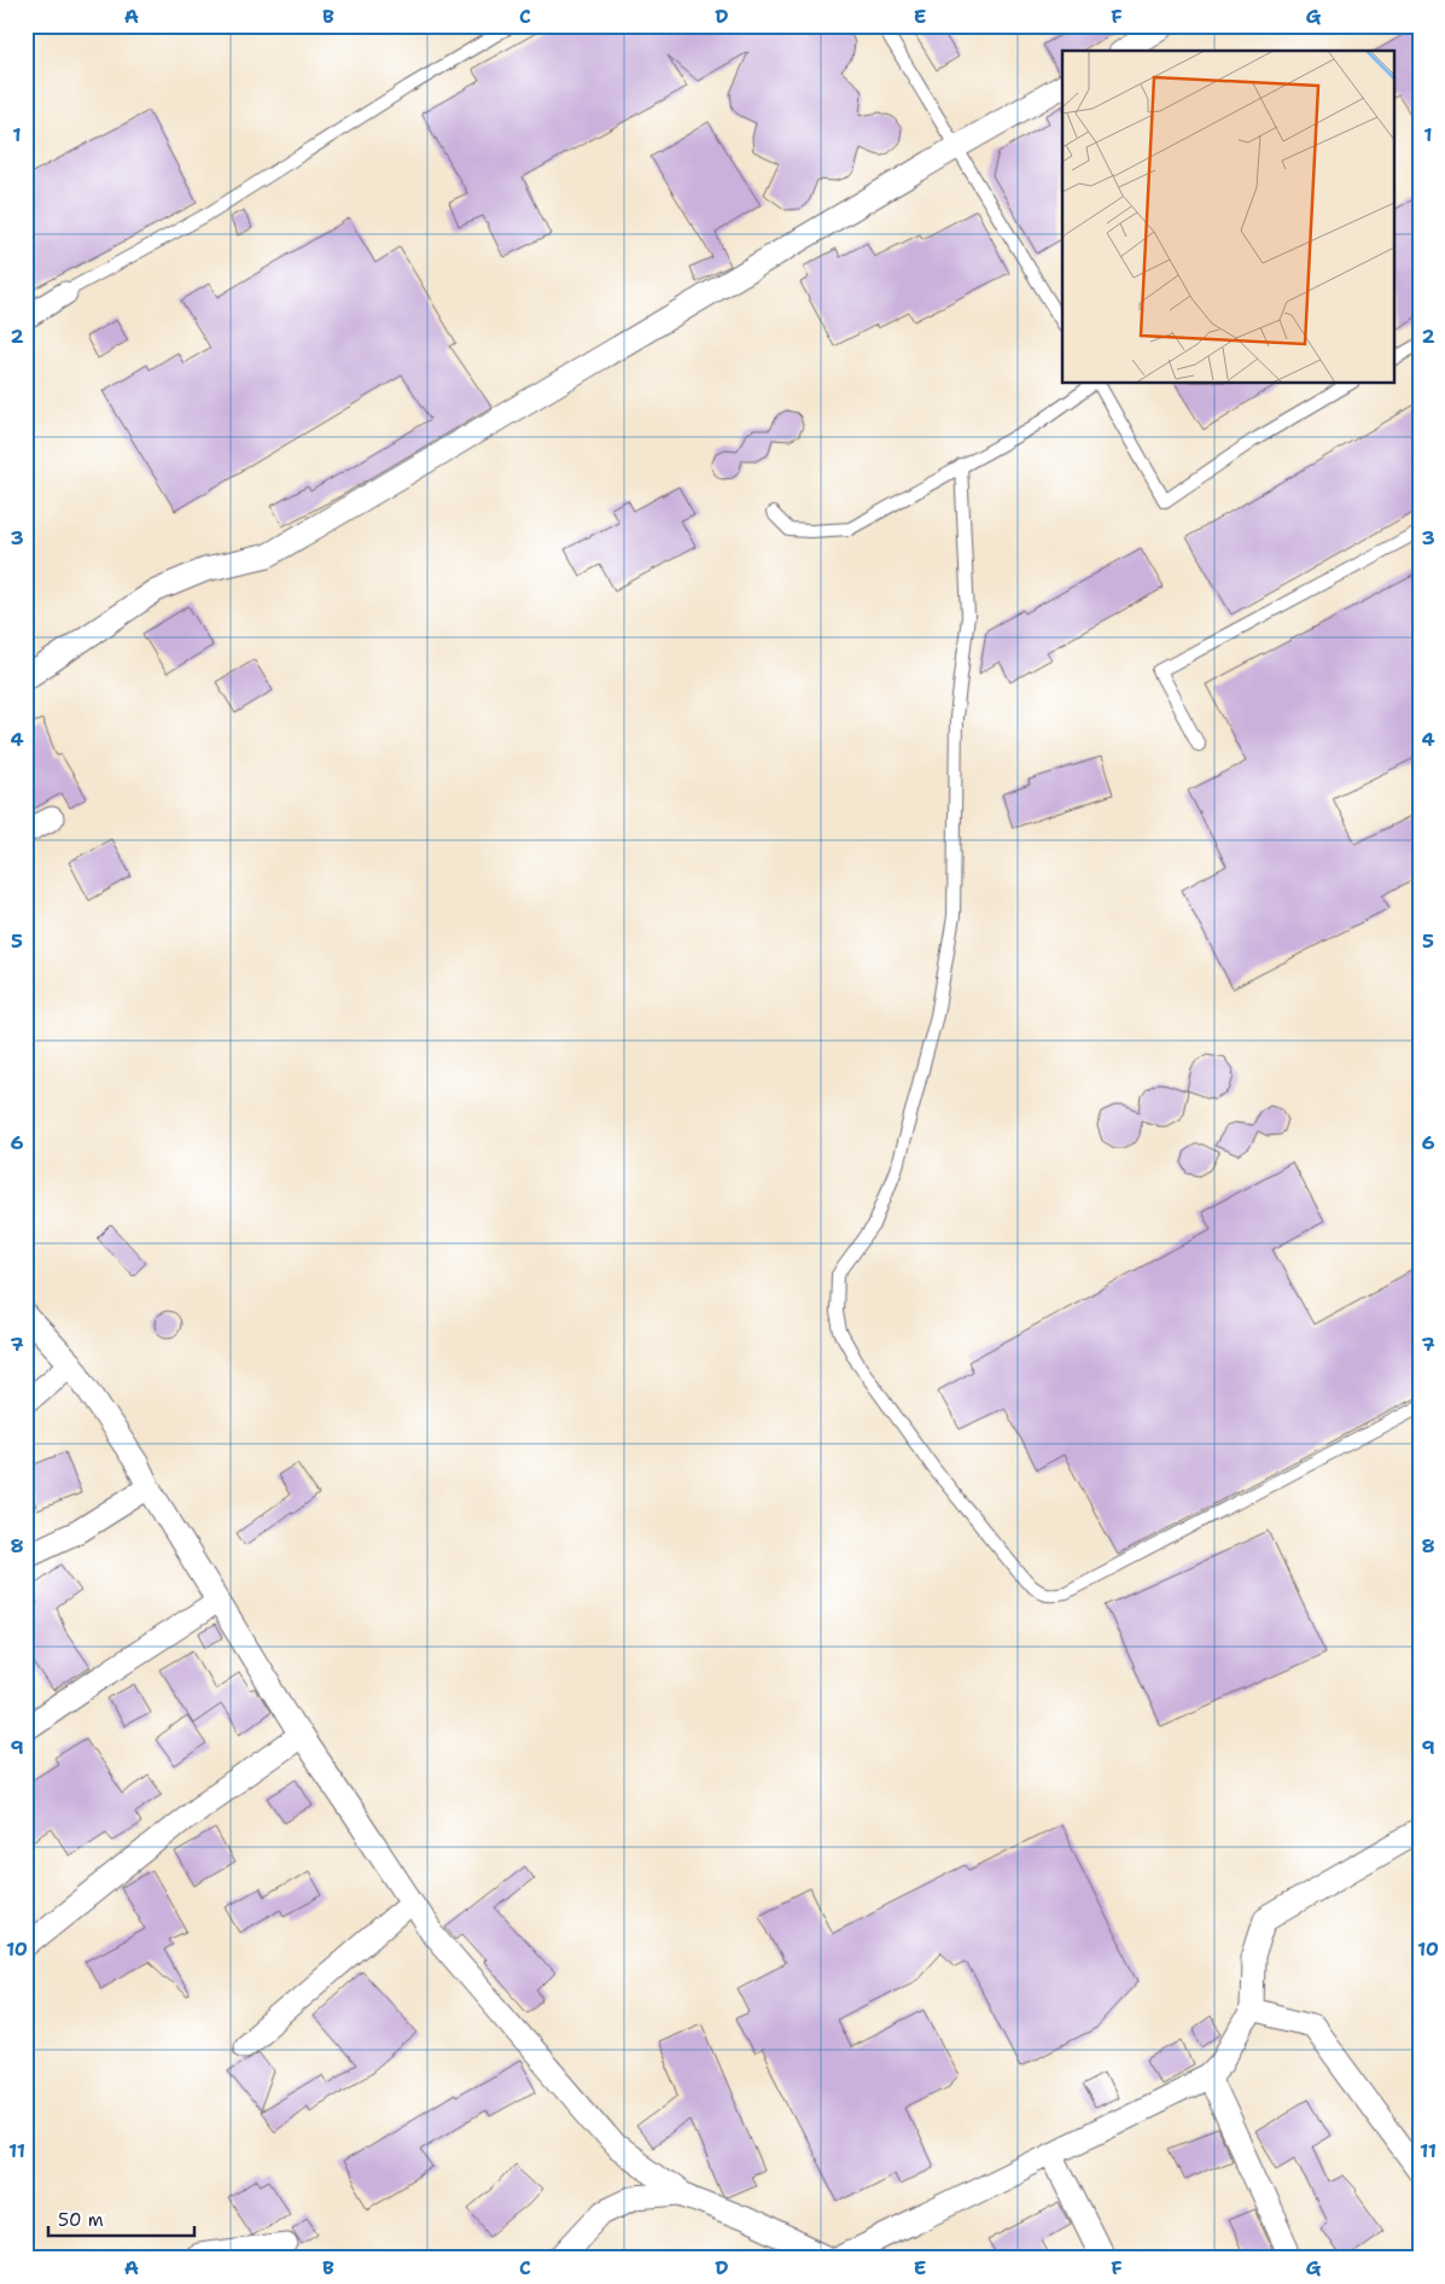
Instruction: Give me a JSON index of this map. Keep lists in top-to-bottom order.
{
  "scale_bar": "50 m",
  "grid": {
    "columns": [
      "A",
      "B",
      "C",
      "D",
      "E",
      "F",
      "G"
    ],
    "rows": [
      "1",
      "2",
      "3",
      "4",
      "5",
      "6",
      "7",
      "8",
      "9",
      "10",
      "11"
    ]
  }
}
